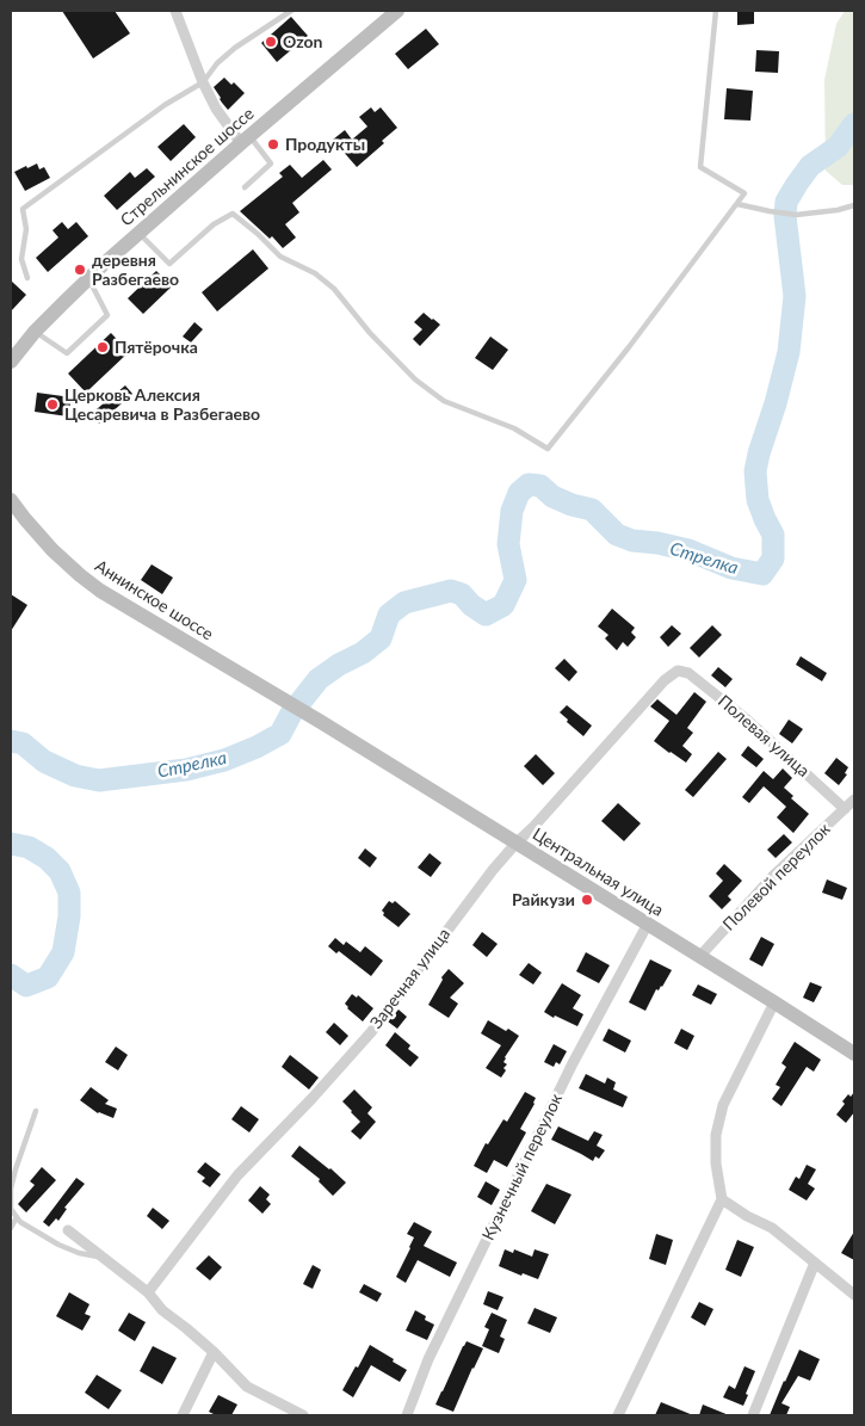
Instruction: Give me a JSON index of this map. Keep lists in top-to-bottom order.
{
  "streets": {
    "main road": ["Стрельнинское шоссе", "Аннинское шоссе", "Центральная улица"],
    "street": [
      "Полевая улица",
      "Полевой переулок",
      "Заречная улица",
      "Кузнечный переулок"
    ]
  },
  "crossings": [
    ["Аннинское шоссе", "Центральная улица"],
    ["Полевая улица", "Полевой переулок"],
    ["Полевая улица", "Заречная улица"],
    ["Центральная улица", "Полевой переулок"],
    ["Центральная улица", "Заречная улица"],
    ["Центральная улица", "Кузнечный переулок"]
  ],
  "water": ["Стрелка"],
  "places": [
    "Ozon",
    "Продукты",
    "деревня Разбегаево",
    "Пятёрочка",
    "Церковь Алексия Цесаревича в Разбегаево",
    "Райкузи"
  ]
}
